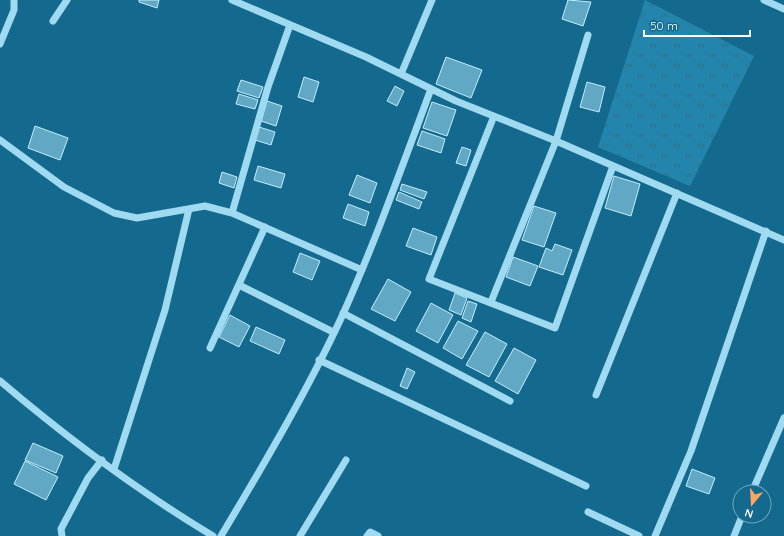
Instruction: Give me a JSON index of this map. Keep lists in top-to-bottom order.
{
  "scale_bar": "50 m",
  "north": "bottom"
}
